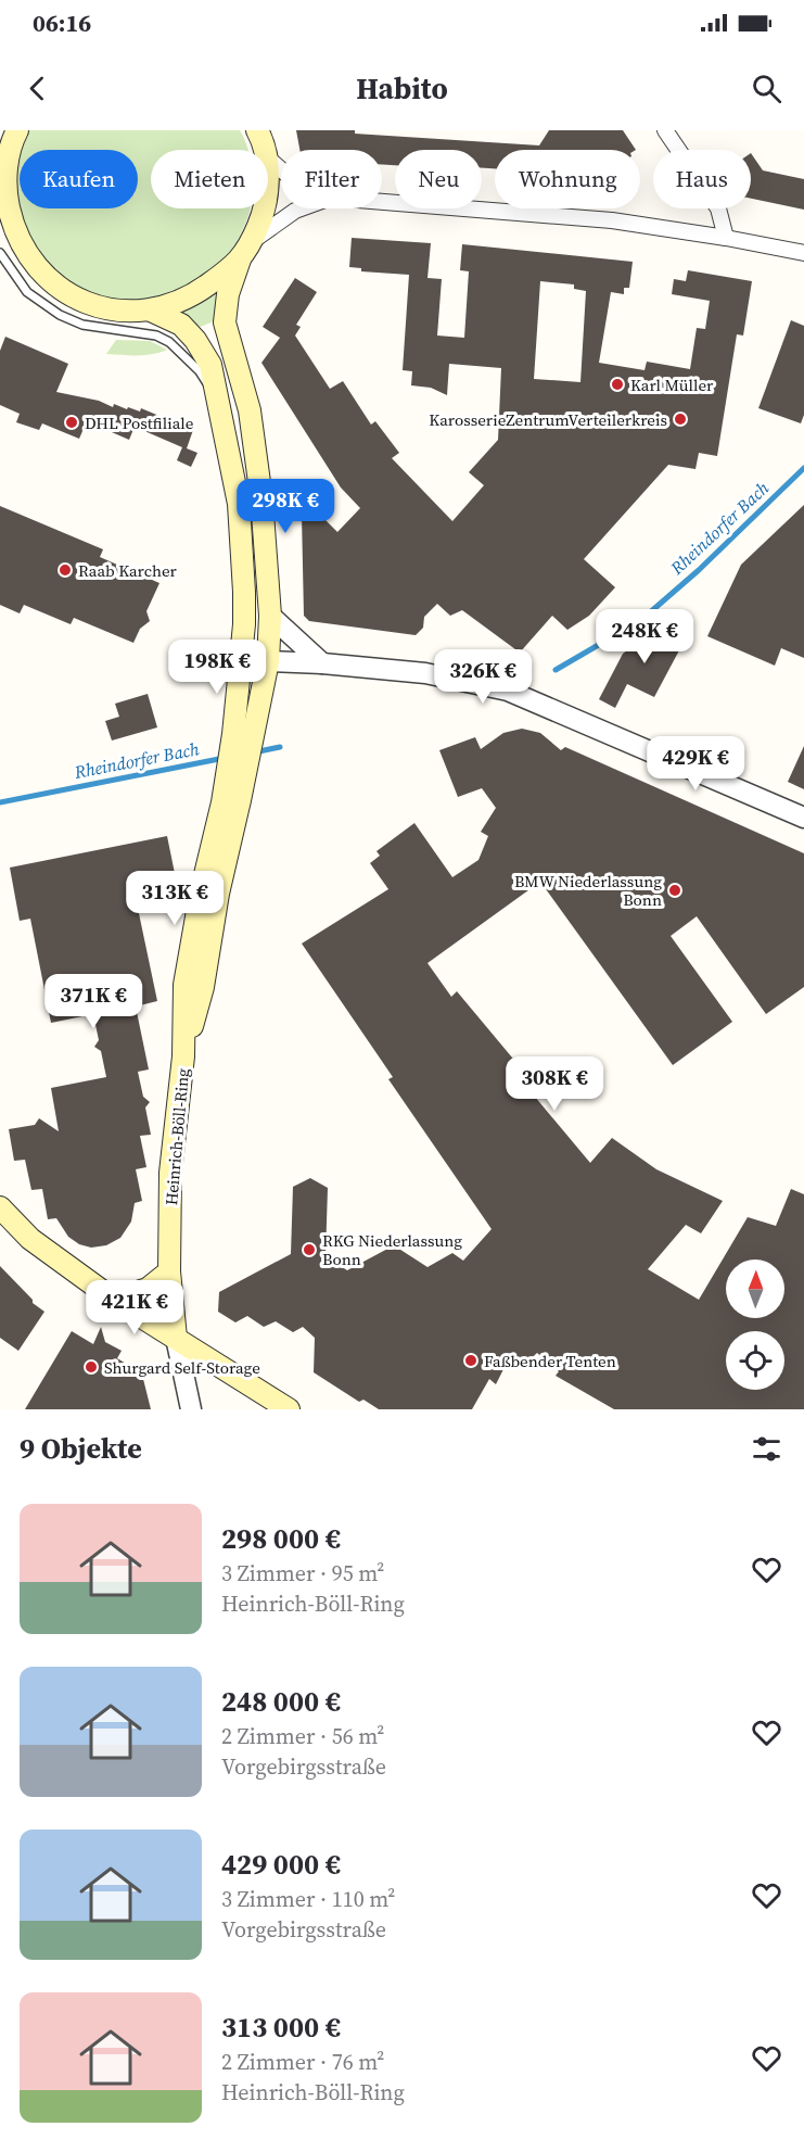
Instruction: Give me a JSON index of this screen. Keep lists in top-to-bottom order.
{
  "streets": {
    "main road": ["Heinrich-Böll-Ring"]
  },
  "water": ["Rheindorfer Bach"],
  "places": [
    "Karl Müller",
    "KarosserieZentrumVerteilerkreis",
    "DHL Postfiliale",
    "Raab Karcher",
    "BMW Niederlassung Bonn",
    "RKG Niederlassung Bonn",
    "Faßbender Tenten",
    "Shurgard Self-Storage"
  ],
  "north": "top",
  "page": {
    "status": "06:16",
    "header": "Habito",
    "chip": [
      "Kaufen",
      "Mieten",
      "Filter",
      "Neu",
      "Wohnung",
      "Haus"
    ],
    "price": [
      "298K €",
      "248K €",
      "198K €",
      "326K €",
      "429K €",
      "313K €",
      "371K €",
      "308K €",
      "421K €"
    ],
    "heading": "9 Objekte",
    "list": [
      {
        "name": "298 000 €",
        "note": "3 Zimmer · 95 m² · Heinrich-Böll-Ring"
      },
      {
        "name": "248 000 €",
        "note": "2 Zimmer · 56 m² · Vorgebirgsstraße"
      },
      {
        "name": "429 000 €",
        "note": "3 Zimmer · 110 m² · Vorgebirgsstraße"
      },
      {
        "name": "313 000 €",
        "note": "2 Zimmer · 76 m² · Heinrich-Böll-Ring"
      }
    ]
  }
}
